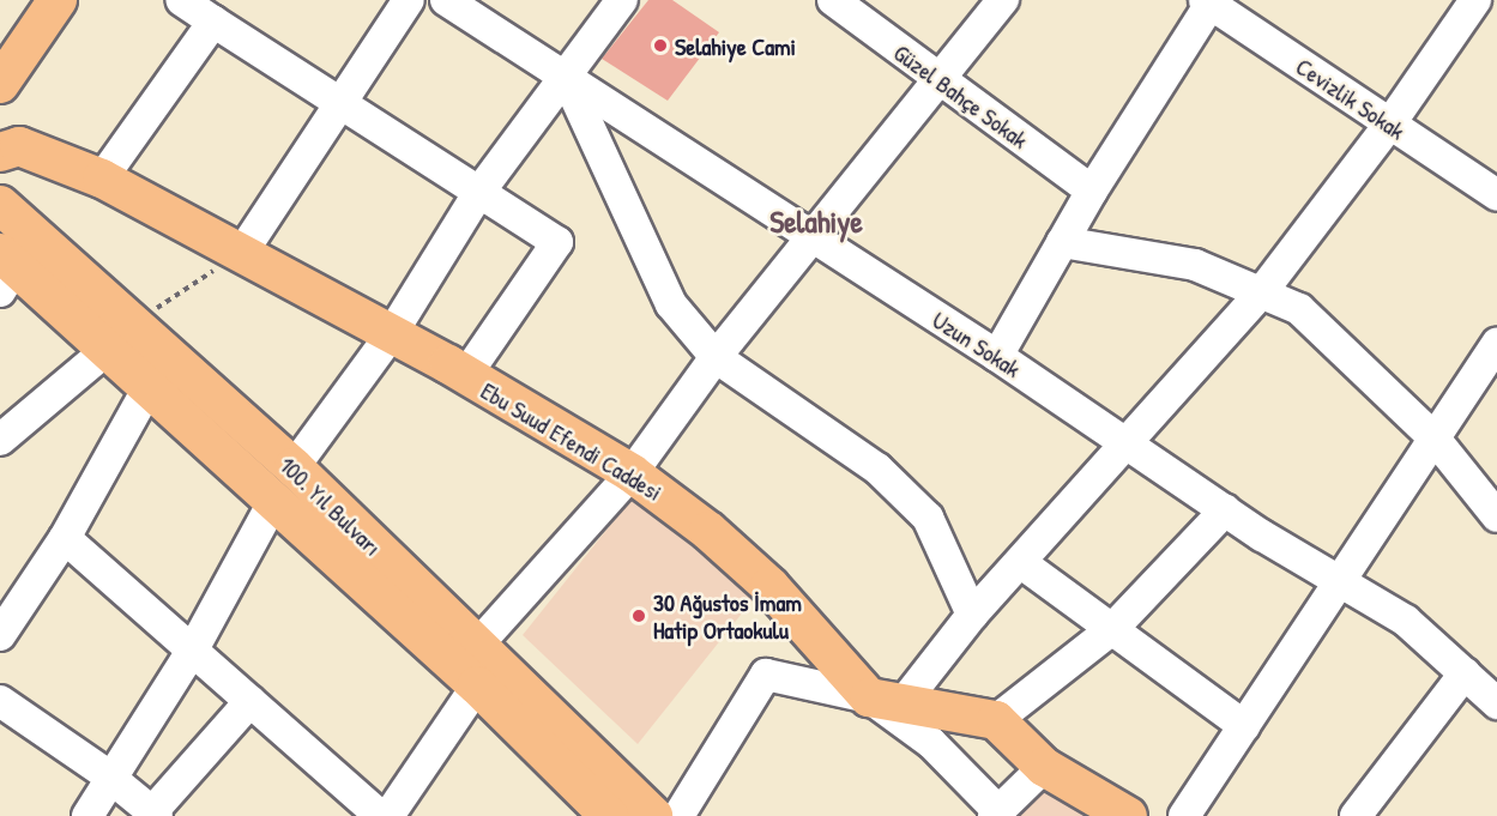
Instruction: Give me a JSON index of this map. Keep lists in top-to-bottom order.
{
  "streets": {
    "main road": ["Ebu Suud Efendi Caddesi", "100. Yıl Bulvarı"],
    "street": ["Güzel Bahçe Sokak", "Cevizlik Sokak", "Uzun Sokak"]
  },
  "districts": ["Selahiye"],
  "places": ["Selahiye Cami", "30 Ağustos İmam Hatip Ortaokulu"]
}
